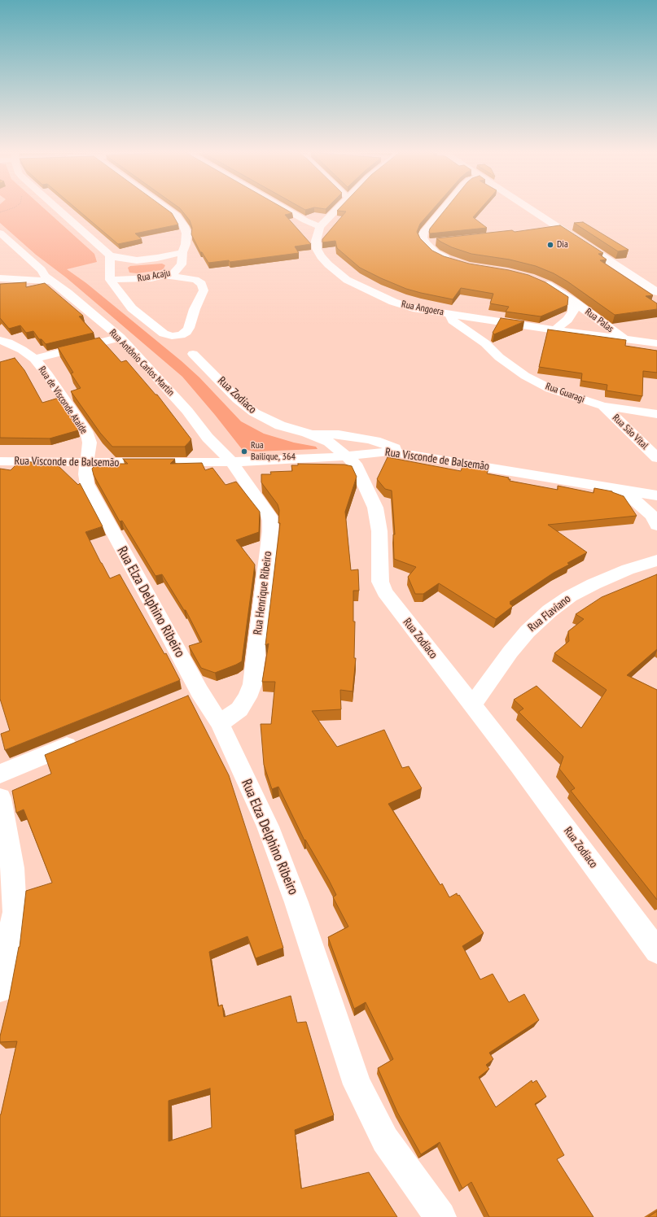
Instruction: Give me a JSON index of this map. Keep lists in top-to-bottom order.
{
  "streets": {
    "street": [
      "Rua Acaju",
      "Rua Angoera",
      "Rua Palas",
      "Rua Antônio Carlos Martin",
      "Rua Guaragi",
      "Rua Zodíaco",
      "Rua de Visconde Ataíde",
      "Rua São Vital",
      "Rua Visconde de Balsemão",
      "Rua Henrique Ribeiro",
      "Rua Elza Delphino Ribeiro",
      "Rua Flaviano"
    ]
  },
  "crossings": [
    ["Rua Angoera", "Rua Guaragi"],
    ["Rua Antônio Carlos Martin", "Rua Visconde de Balsemão"],
    ["Rua Antônio Carlos Martin", "Rua Henrique Ribeiro"],
    ["Rua Guaragi", "Rua São Vital"],
    ["Rua Zodíaco", "Rua Visconde de Balsemão"],
    ["Rua Zodíaco", "Rua Flaviano"],
    ["Rua de Visconde Ataíde", "Rua Visconde de Balsemão"],
    ["Rua de Visconde Ataíde", "Rua Elza Delphino Ribeiro"],
    ["Rua Visconde de Balsemão", "Rua Henrique Ribeiro"],
    ["Rua Visconde de Balsemão", "Rua Elza Delphino Ribeiro"],
    ["Rua Henrique Ribeiro", "Rua Elza Delphino Ribeiro"]
  ],
  "places": ["Dia", "Rua Bailique, 364"]
}
